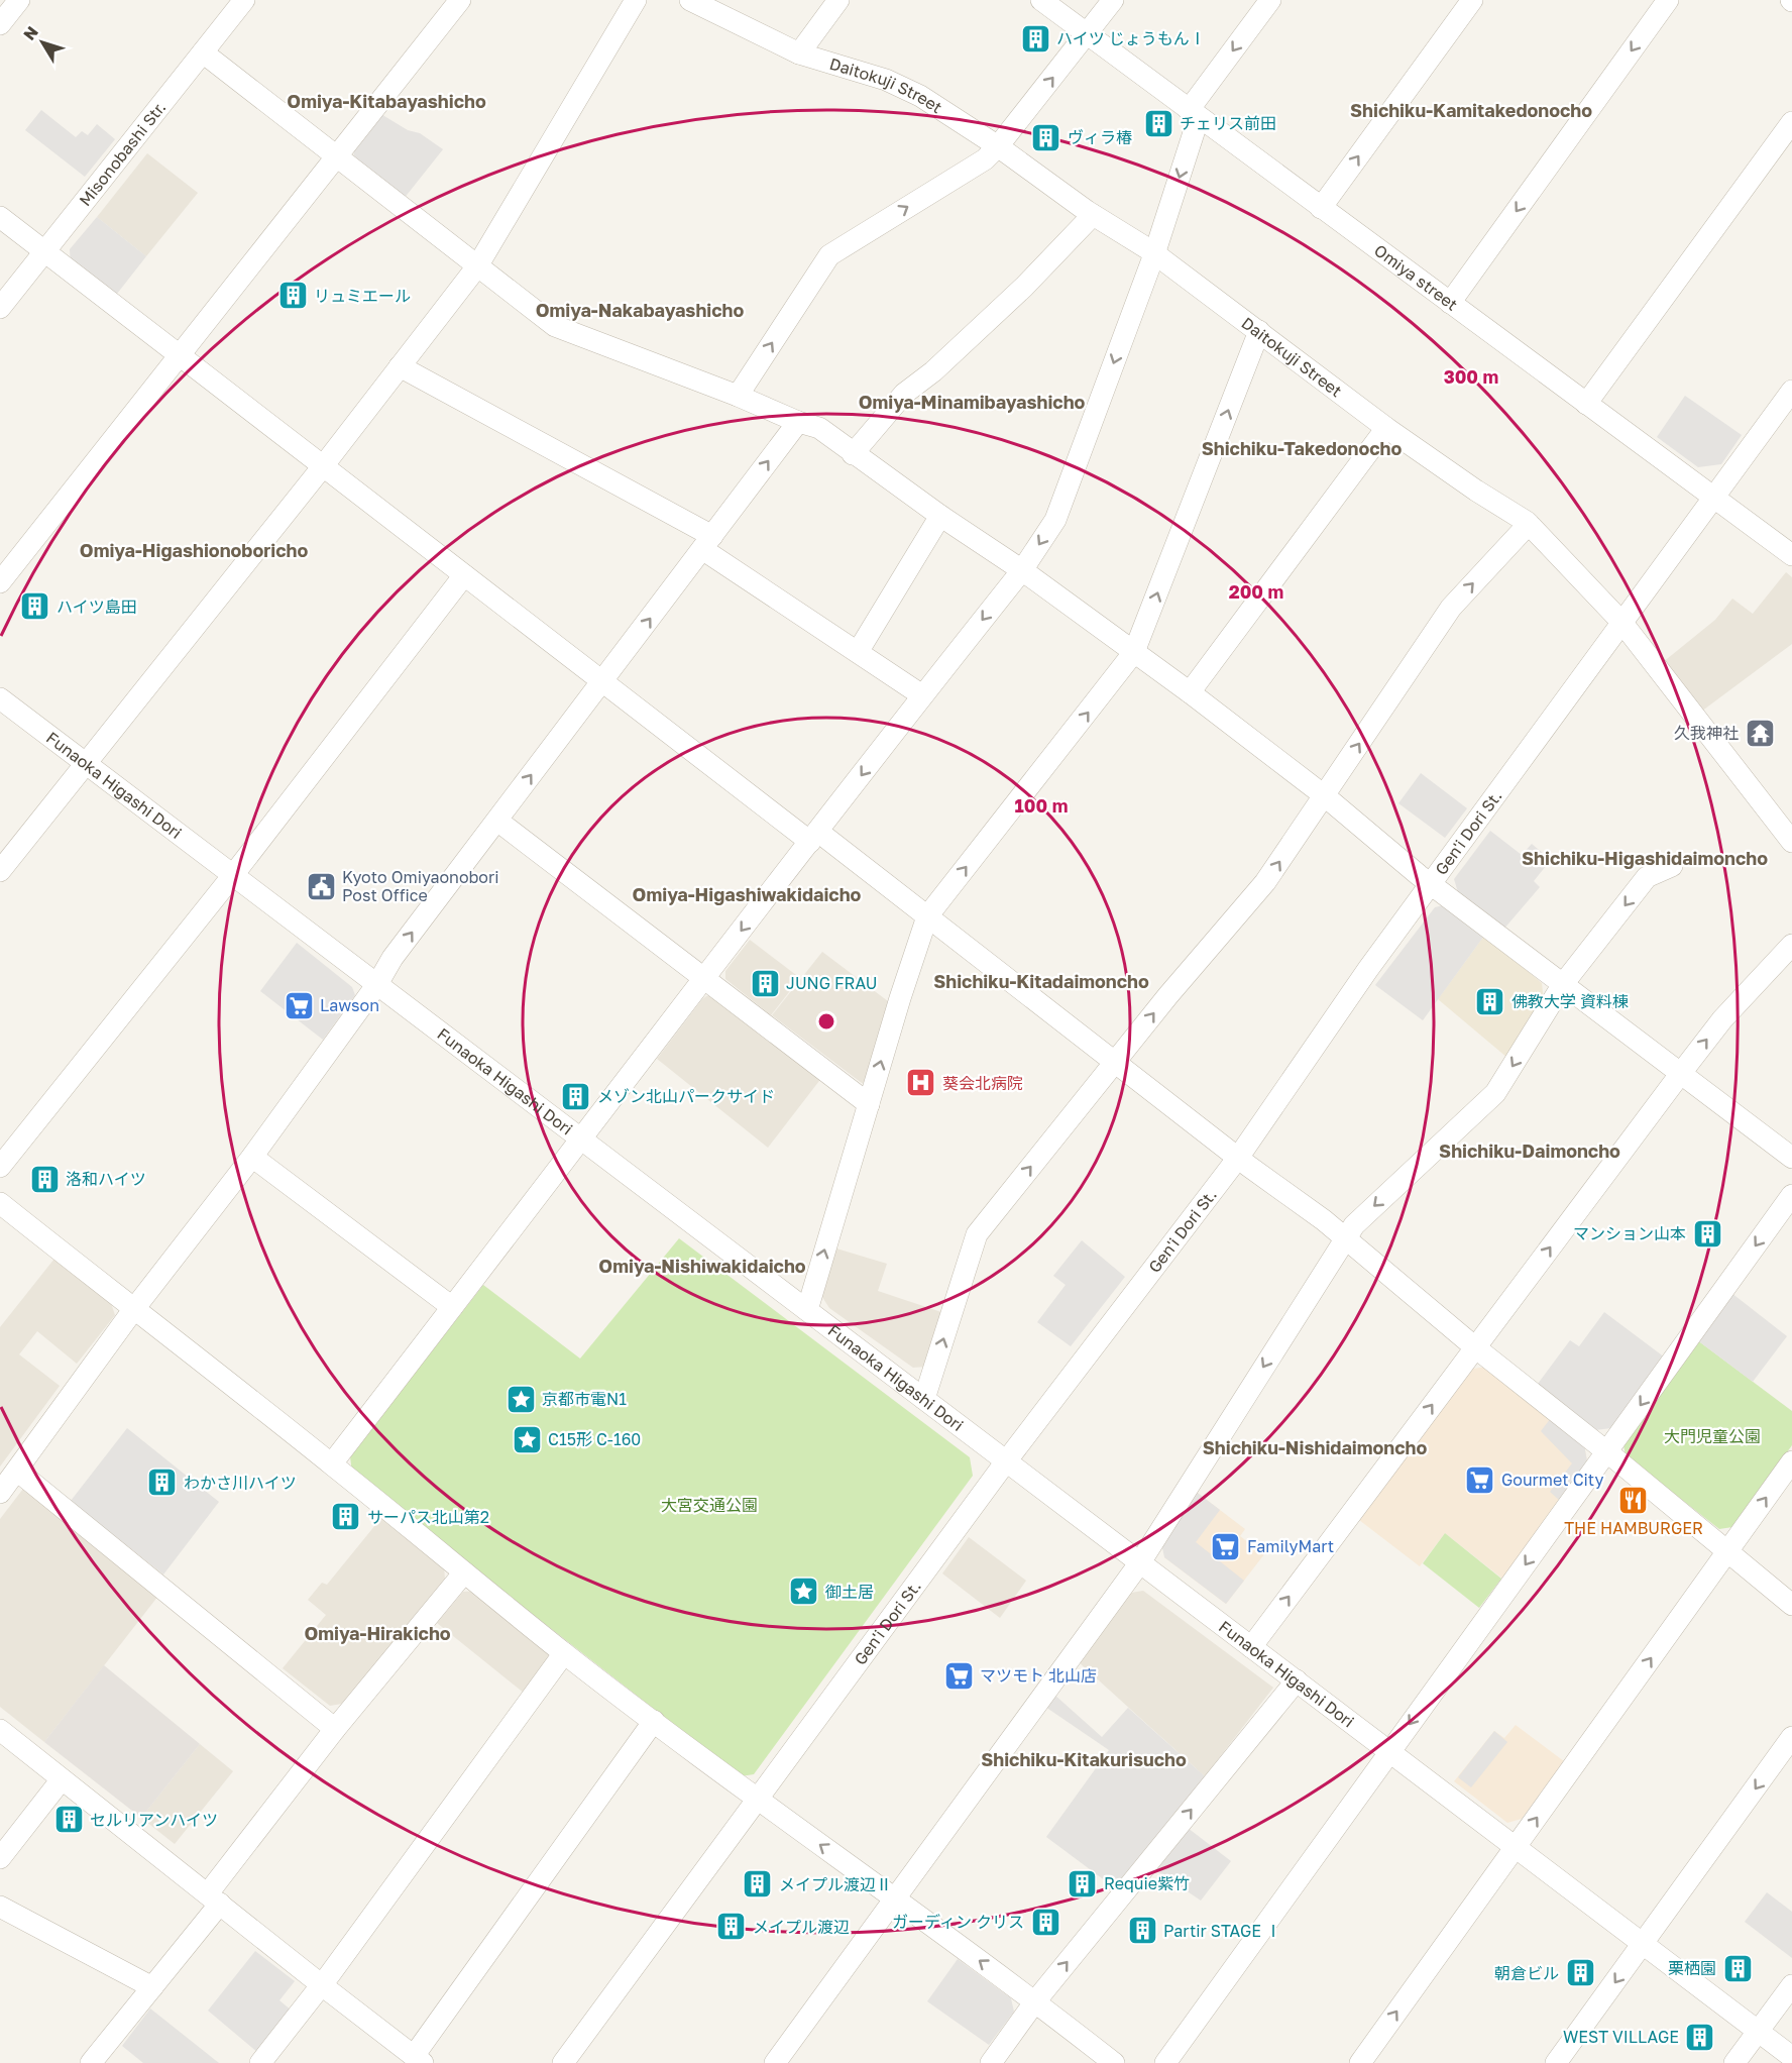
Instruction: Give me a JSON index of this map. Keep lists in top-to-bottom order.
{
  "streets": {
    "street": [
      "Daitokuji Street",
      "Misonobashi Str.",
      "Omiya street",
      "Funaoka Higashi Dori",
      "Gen'i Dori St."
    ]
  },
  "crossings": [
    ["Daitokuji Street", "Gen'i Dori St."],
    ["Omiya street", "Gen'i Dori St."],
    ["Funaoka Higashi Dori", "Gen'i Dori St."]
  ],
  "districts": [
    "Omiya-Kitabayashicho",
    "Shichiku-Kamitakedonocho",
    "Omiya-Nakabayashicho",
    "Omiya-Minamibayashicho",
    "Shichiku-Takedonocho",
    "Omiya-Higashionoboricho",
    "Shichiku-Higashidaimoncho",
    "Omiya-Higashiwakidaicho",
    "Shichiku-Kitadaimoncho",
    "Shichiku-Daimoncho",
    "Omiya-Nishiwakidaicho",
    "Shichiku-Nishidaimoncho",
    "Omiya-Hirakicho",
    "Shichiku-Kitakurisucho"
  ],
  "parks": ["大門児童公園", "大宮交通公園"],
  "places": {
    "building": [
      "ハイツ じょうもんⅠ",
      "チェリス前田",
      "ヴィラ椿",
      "リュミエール",
      "ハイツ島田",
      "JUNG FRAU",
      "佛教大学 資料棟",
      "メゾン北山パークサイド",
      "洛和ハイツ",
      "マンション山本",
      "わかさ川ハイツ",
      "サーパス北山第2",
      "セルリアンハイツ",
      "Requie紫竹",
      "メイプル渡辺Ⅱ",
      "ガーディン クリス",
      "メイプル渡辺",
      "Partir STAGE Ⅰ",
      "栗栖園",
      "朝倉ビル",
      "WEST VILLAGE"
    ],
    "temple": ["久我神社"],
    "public building": ["Kyoto Omiyaonobori Post Office"],
    "supermarket": [
      "Lawson",
      "Gourmet City",
      "FamilyMart",
      "マツモト 北山店"
    ],
    "hospital": ["葵会北病院"],
    "place": ["京都市電N1", "C15形 C-160", "御土居"],
    "restaurant": ["THE HAMBURGER"]
  },
  "north": "top left",
  "rings": ["300 m", "200 m", "100 m"]
}
